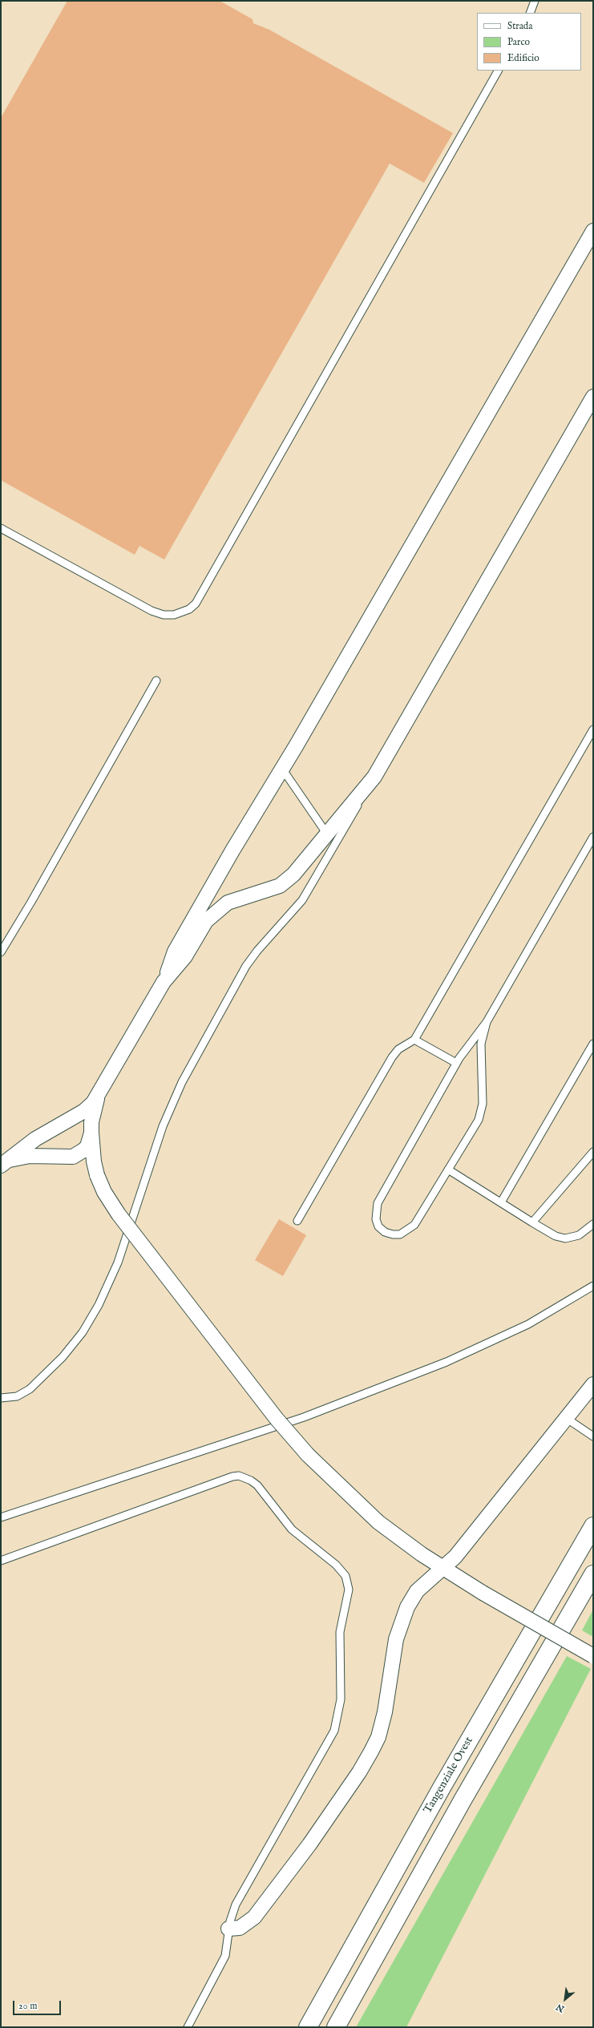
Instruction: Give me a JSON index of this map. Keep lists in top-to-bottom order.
{
  "streets": {
    "highway": ["Tangenziale Ovest"]
  },
  "legend": ["Strada", "Parco", "Edificio"],
  "scale_bar": "20 m",
  "north": "bottom left"
}
